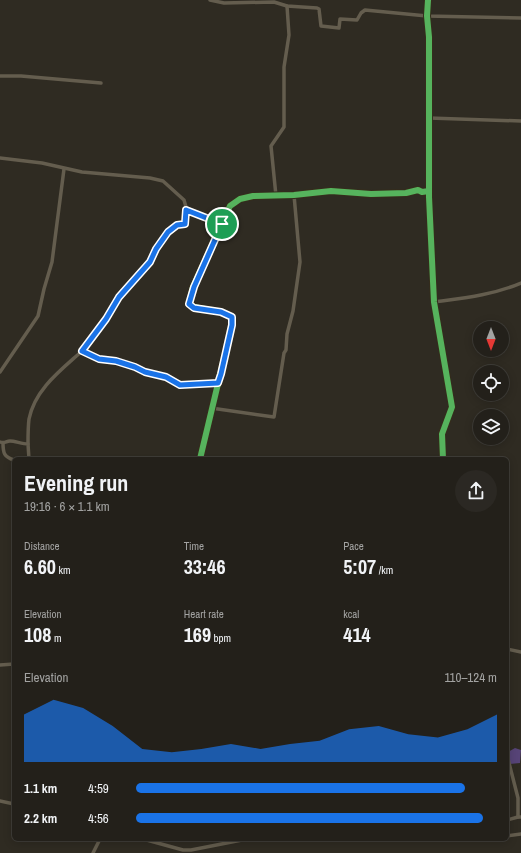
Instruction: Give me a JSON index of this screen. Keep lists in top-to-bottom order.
{
  "north": "bottom",
  "page": {
    "heading": ["Evening run", "19:16 · 6 × 1.1 km"],
    "stats": [
      ["Distance", "6.60 km"],
      ["Time", "33:46"],
      ["Pace", "5:07 /km"],
      ["Elevation", "108 m"],
      ["Heart rate", "169 bpm"],
      ["kcal", "414"]
    ],
    "chart": ["Elevation", "110–124 m"],
    "list": [
      {
        "name": "1.1 km",
        "note": "4:59"
      },
      {
        "name": "2.2 km",
        "note": "4:56"
      }
    ]
  }
}
